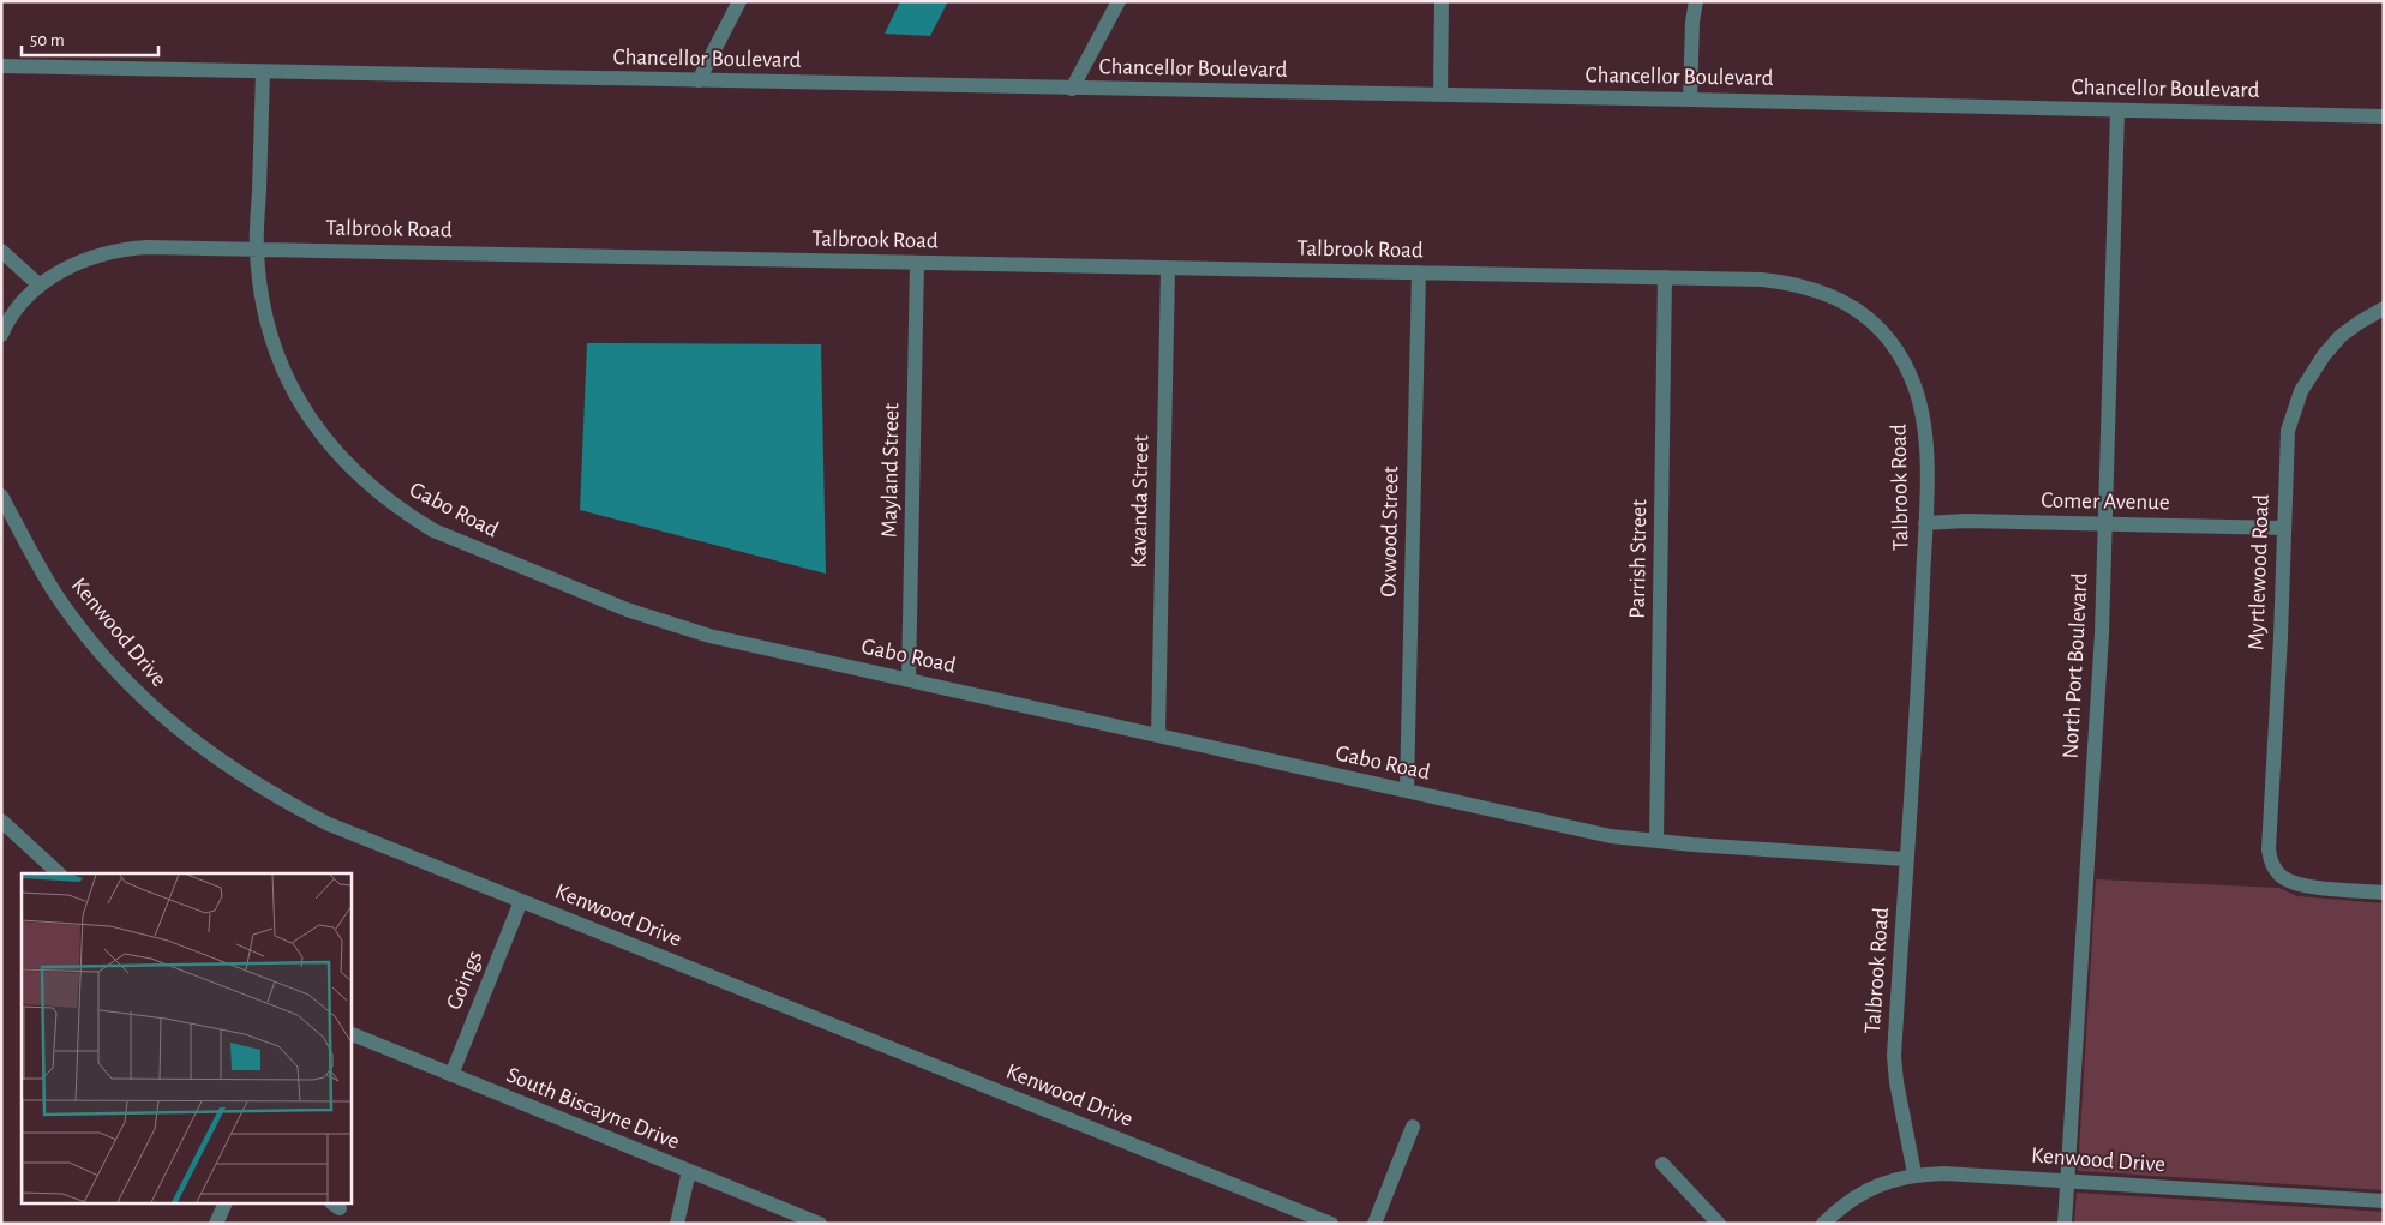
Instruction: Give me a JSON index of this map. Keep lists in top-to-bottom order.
{
  "streets": {
    "street": [
      "Chancellor Boulevard",
      "Talbrook Road",
      "Mayland Street",
      "Kavanda Street",
      "Comer Avenue",
      "Gabo Road",
      "Oxwood Street",
      "Parrish Street",
      "Myrtlewood Road",
      "Kenwood Drive",
      "North Port Boulevard",
      "Goings",
      "South Biscayne Drive"
    ]
  },
  "crossings": [
    ["Chancellor Boulevard", "Gabo Road"],
    ["Chancellor Boulevard", "North Port Boulevard"],
    ["Talbrook Road", "Mayland Street"],
    ["Talbrook Road", "Kavanda Street"],
    ["Talbrook Road", "Comer Avenue"],
    ["Talbrook Road", "Gabo Road"],
    ["Talbrook Road", "Oxwood Street"],
    ["Talbrook Road", "Parrish Street"],
    ["Talbrook Road", "Kenwood Drive"],
    ["Mayland Street", "Gabo Road"],
    ["Kavanda Street", "Gabo Road"],
    ["Comer Avenue", "Myrtlewood Road"],
    ["Comer Avenue", "North Port Boulevard"],
    ["Gabo Road", "Oxwood Street"],
    ["Gabo Road", "Parrish Street"],
    ["Kenwood Drive", "North Port Boulevard"],
    ["Kenwood Drive", "Goings"],
    ["Goings", "South Biscayne Drive"]
  ],
  "scale_bar": "50 m"
}
